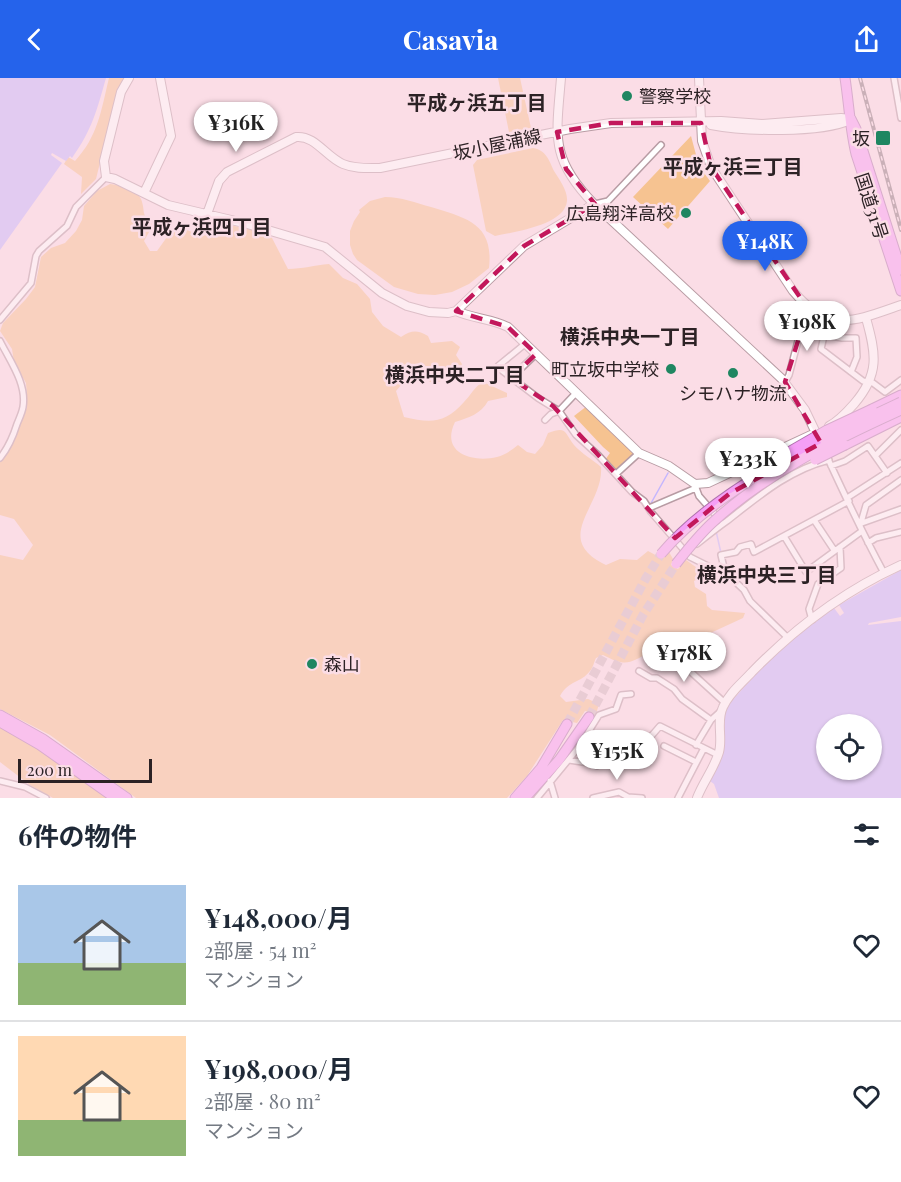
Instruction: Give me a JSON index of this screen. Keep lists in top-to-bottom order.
{
  "streets": {
    "highway": ["国道31号"],
    "street": ["坂小屋浦線"]
  },
  "crossings": [
    ["坂小屋浦線", "国道31号"]
  ],
  "districts": [
    "平成ヶ浜五丁目",
    "平成ヶ浜三丁目",
    "平成ヶ浜四丁目",
    "横浜中央一丁目",
    "横浜中央二丁目",
    "横浜中央三丁目"
  ],
  "places": {
    "other": [
      "警察学校",
      "広島翔洋高校",
      "町立坂中学校",
      "シモハナ物流",
      "森山"
    ],
    "transit": ["坂"]
  },
  "scale_bar": "200 m",
  "page": {
    "header": "Casavia",
    "price": [
      "¥316K",
      "¥148K",
      "¥198K",
      "¥233K",
      "¥178K",
      "¥155K"
    ],
    "scale": "200 m",
    "heading": "6件の物件",
    "list": [
      {
        "name": "¥148,000/月",
        "note": "2部屋 · 54 m² · マンション"
      },
      {
        "name": "¥198,000/月",
        "note": "2部屋 · 80 m² · マンション"
      }
    ]
  }
}
